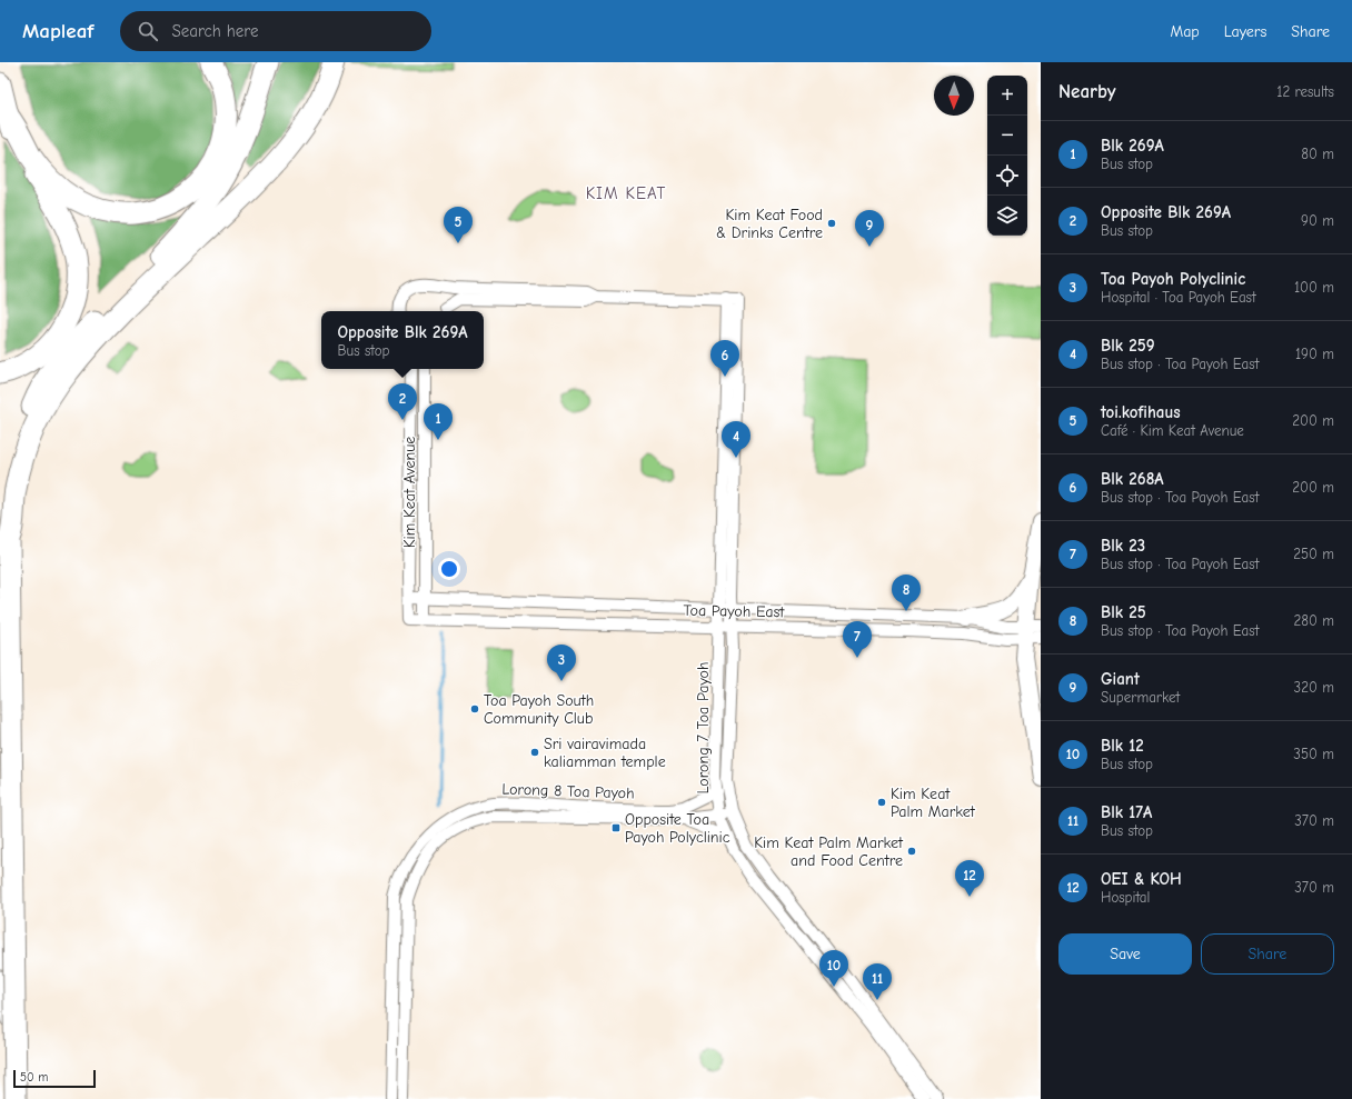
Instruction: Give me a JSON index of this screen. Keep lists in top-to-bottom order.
{
  "streets": {
    "street": [
      "Kim Keat Avenue",
      "Toa Payoh East",
      "Lorong 7 Toa Payoh",
      "Lorong 8 Toa Payoh"
    ]
  },
  "crossings": [
    ["Kim Keat Avenue", "Toa Payoh East"],
    ["Toa Payoh East", "Lorong 7 Toa Payoh"],
    ["Lorong 7 Toa Payoh", "Lorong 8 Toa Payoh"]
  ],
  "districts": ["KIM KEAT"],
  "places": {
    "other": [
      "Kim Keat Food & Drinks Centre",
      "Toa Payoh South Community Club",
      "Sri vairavimada kaliamman temple",
      "Kim Keat Palm Market",
      "Kim Keat Palm Market and Food Centre"
    ],
    "transit": ["Opposite Toa Payoh Polyclinic"]
  },
  "scale_bar": "50 m",
  "north": "bottom",
  "page": {
    "header": "Mapleaf",
    "search": "Search here",
    "nav": ["Map", "Layers", "Share"],
    "heading": ["Nearby", "12 results"],
    "map_buttons": ["+", "−"],
    "list": [
      {
        "mark": "1",
        "name": "Blk 269A",
        "note": "Bus stop",
        "value": "80 m"
      },
      {
        "mark": "2",
        "name": "Opposite Blk 269A",
        "note": "Bus stop",
        "value": "90 m"
      },
      {
        "mark": "3",
        "name": "Toa Payoh Polyclinic",
        "note": "Hospital · Toa Payoh East",
        "value": "100 m"
      },
      {
        "mark": "4",
        "name": "Blk 259",
        "note": "Bus stop · Toa Payoh East",
        "value": "190 m"
      },
      {
        "mark": "5",
        "name": "toi.kofihaus",
        "note": "Café · Kim Keat Avenue",
        "value": "200 m"
      },
      {
        "mark": "6",
        "name": "Blk 268A",
        "note": "Bus stop · Toa Payoh East",
        "value": "200 m"
      },
      {
        "mark": "7",
        "name": "Blk 23",
        "note": "Bus stop · Toa Payoh East",
        "value": "250 m"
      },
      {
        "mark": "8",
        "name": "Blk 25",
        "note": "Bus stop · Toa Payoh East",
        "value": "280 m"
      },
      {
        "mark": "9",
        "name": "Giant",
        "note": "Supermarket",
        "value": "320 m"
      },
      {
        "mark": "10",
        "name": "Blk 12",
        "note": "Bus stop",
        "value": "350 m"
      },
      {
        "mark": "11",
        "name": "Blk 17A",
        "note": "Bus stop",
        "value": "370 m"
      },
      {
        "mark": "12",
        "name": "OEI & KOH",
        "note": "Hospital",
        "value": "370 m"
      }
    ],
    "pins": [
      "5",
      "9",
      "6",
      "2",
      "1",
      "4",
      "8",
      "7",
      "3",
      "12",
      "10",
      "11"
    ],
    "popup": ["Opposite Blk 269A", "Bus stop"],
    "buttons": ["Save", "Share"],
    "scale": "50 m"
  }
}
